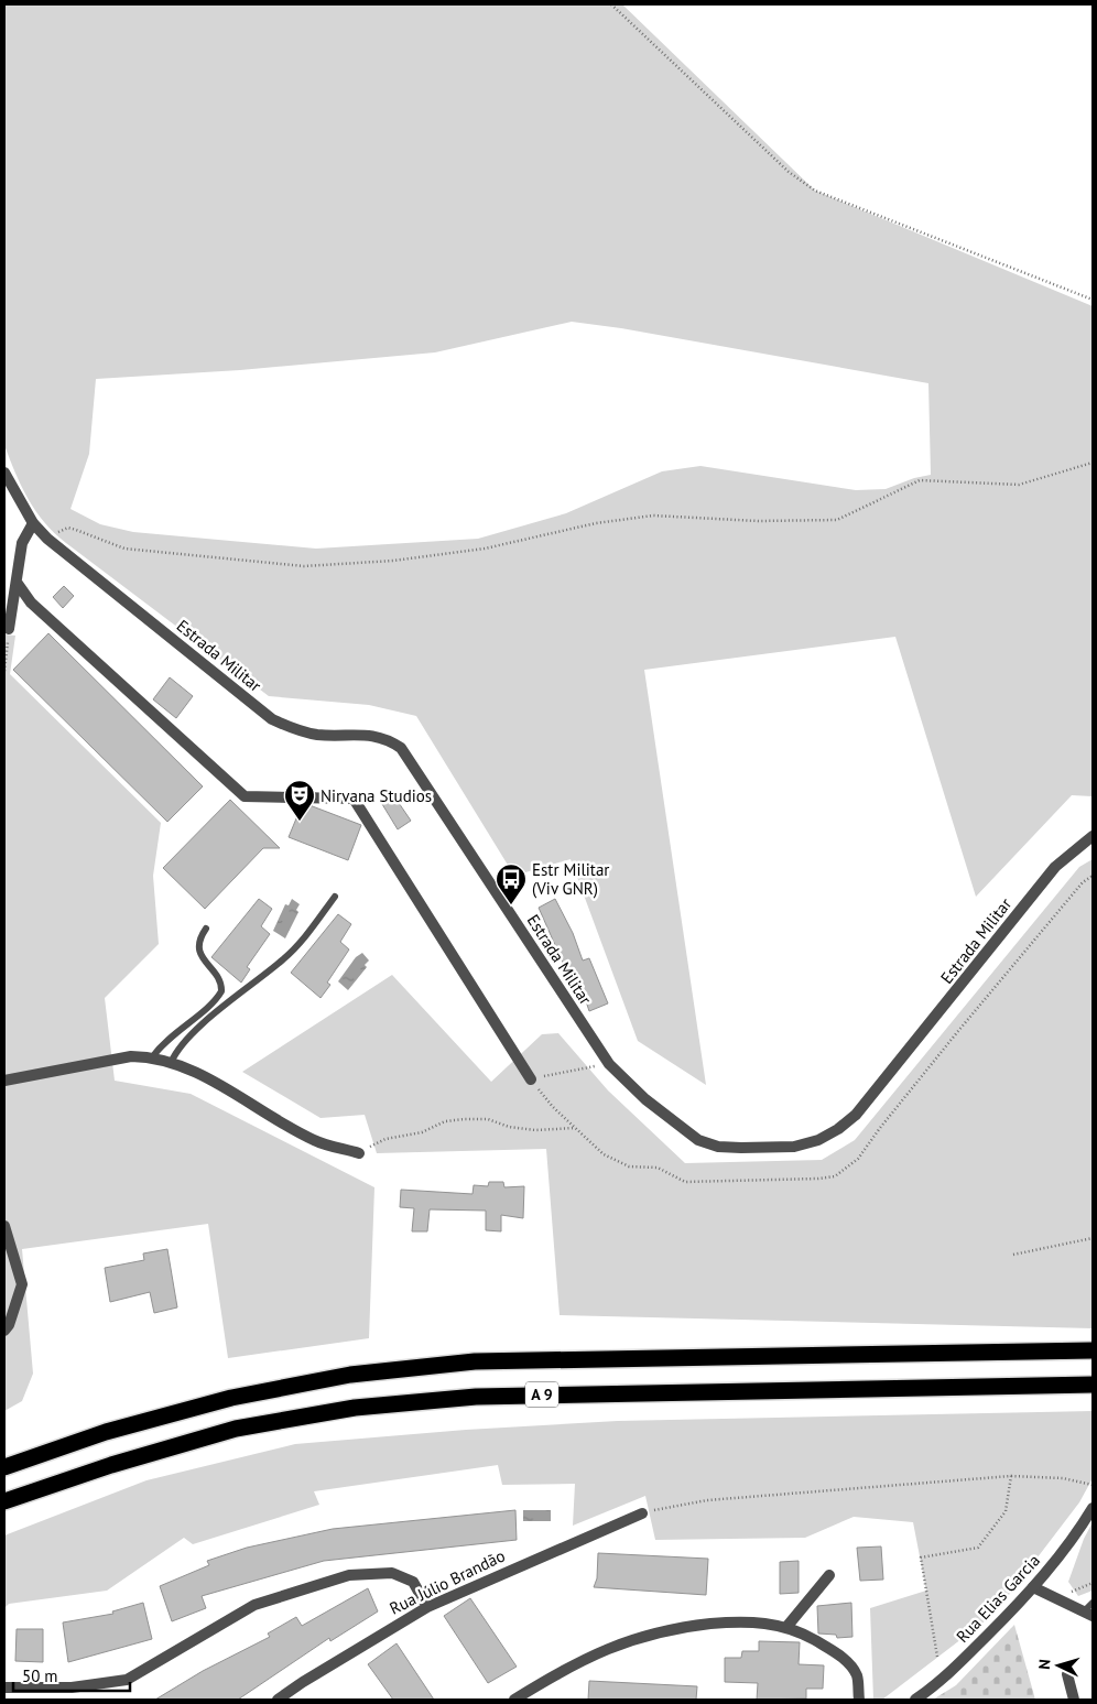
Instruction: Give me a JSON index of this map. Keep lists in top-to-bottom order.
{
  "streets": {
    "highway": ["A 9"],
    "street": ["Estrada Militar", "Rua Júlio Brandão", "Rua Elias Garcia"]
  },
  "places": {
    "theatre": ["Nirvana Studios"],
    "bus stop": ["Estr Militar (Viv GNR)"]
  },
  "scale_bar": "50 m",
  "north": "left"
}
